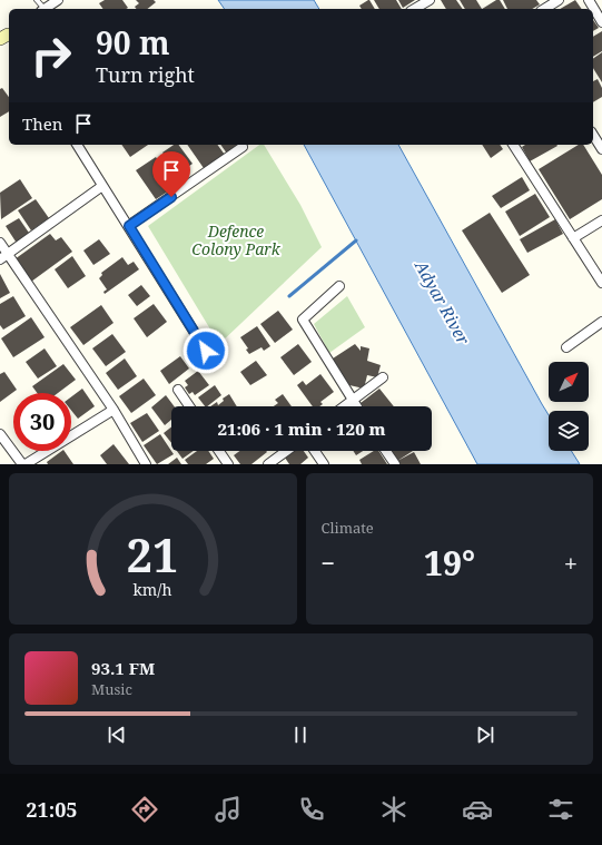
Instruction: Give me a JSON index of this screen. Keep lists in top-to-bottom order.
{
  "water": ["Adyar River"],
  "parks": ["Defence Colony Park"],
  "north": "top right",
  "page": {
    "turn": ["90 m", "Turn right"],
    "then": "Then",
    "limit": "30",
    "trip": "21:06 · 1 min · 120 m",
    "tile": "Climate",
    "heat": ["−", "19°", "+"],
    "song": ["93.1 FM", "Music"],
    "tabs": "21:05",
    "gauge": ["21", "km/h"]
  }
}
